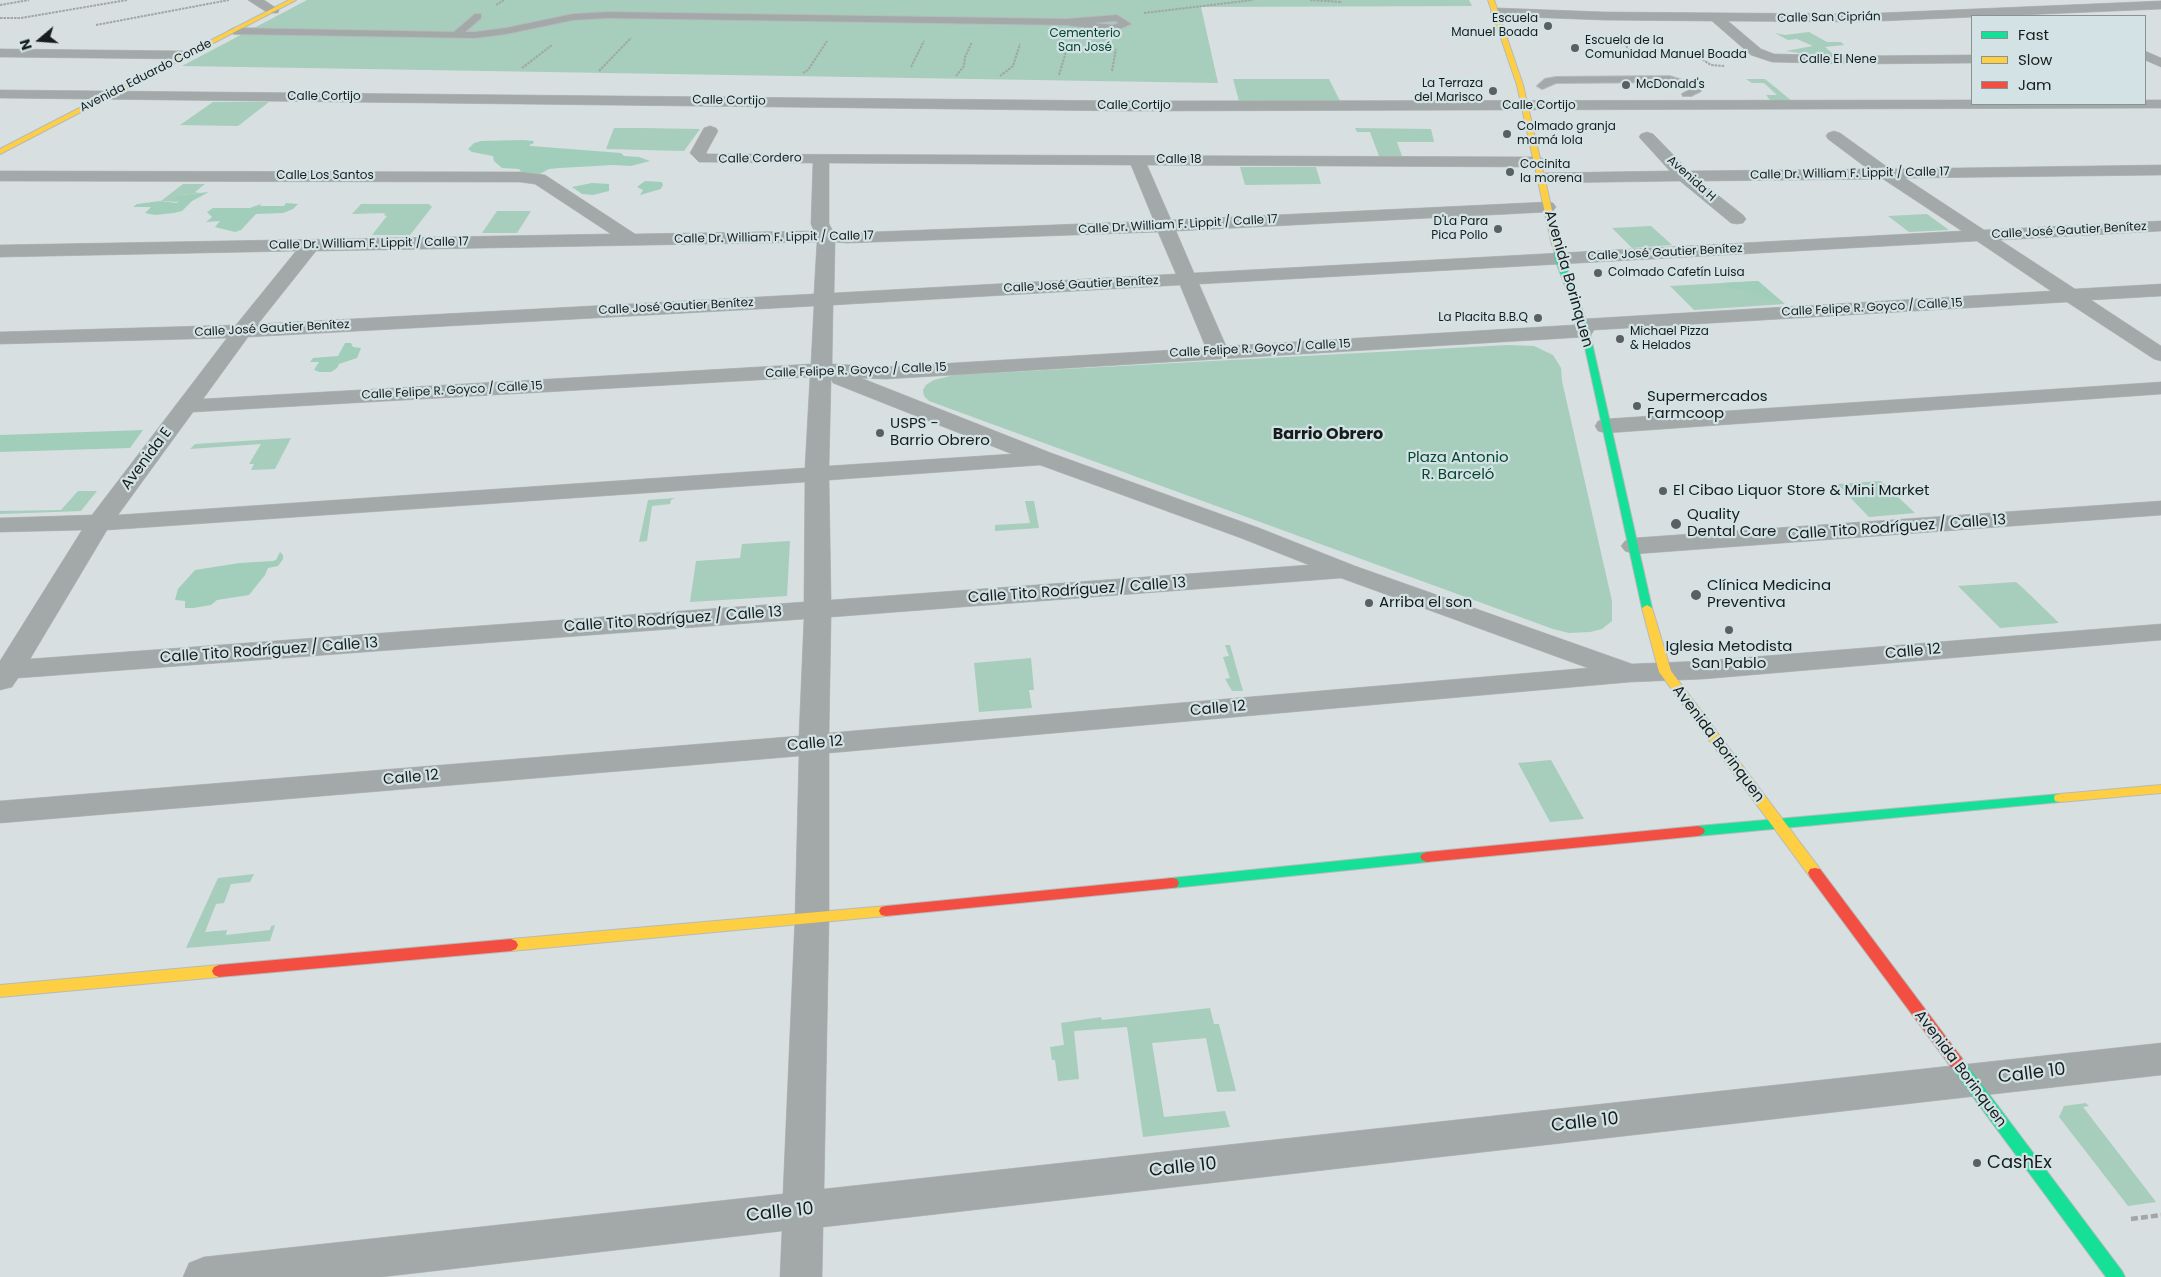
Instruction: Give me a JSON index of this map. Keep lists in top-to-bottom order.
{
  "streets": {
    "street": [
      "Calle San Ciprián",
      "Calle El Nene",
      "Avenida Eduardo Conde",
      "Calle Cortijo",
      "Calle Cordero",
      "Calle 18",
      "Calle Dr. William F. Lippit / Calle 17",
      "Calle Los Santos",
      "Avenida H",
      "Calle José Gautier Benítez",
      "Avenida Borinquen",
      "Calle Felipe R. Goyco / Calle 15",
      "Avenida E",
      "Calle Tito Rodríguez / Calle 13",
      "Calle 12",
      "Calle 10"
    ]
  },
  "crossings": [
    ["Calle San Ciprián", "Calle El Nene"],
    ["Calle San Ciprián", "Avenida Borinquen"],
    ["Avenida Eduardo Conde", "Calle Cortijo"],
    ["Calle Cortijo", "Avenida Borinquen"],
    ["Calle Cordero", "Calle 18"],
    ["Calle 18", "Calle Dr. William F. Lippit / Calle 17"],
    ["Calle 18", "Avenida Borinquen"],
    ["Calle Dr. William F. Lippit / Calle 17", "Calle Los Santos"],
    ["Calle Dr. William F. Lippit / Calle 17", "Avenida H"],
    ["Calle Dr. William F. Lippit / Calle 17", "Avenida Borinquen"],
    ["Calle Dr. William F. Lippit / Calle 17", "Avenida E"],
    ["Calle José Gautier Benítez", "Avenida Borinquen"],
    ["Calle José Gautier Benítez", "Avenida E"],
    ["Avenida Borinquen", "Calle Felipe R. Goyco / Calle 15"],
    ["Avenida Borinquen", "Calle Tito Rodríguez / Calle 13"],
    ["Avenida Borinquen", "Calle 12"],
    ["Avenida Borinquen", "Calle 10"],
    ["Calle Felipe R. Goyco / Calle 15", "Avenida E"],
    ["Avenida E", "Calle Tito Rodríguez / Calle 13"]
  ],
  "districts": ["Barrio Obrero"],
  "parks": ["Cementerio San José", "Plaza Antonio R. Barceló"],
  "places": [
    "Escuela Manuel Boada",
    "Escuela de la Comunidad Manuel Boada",
    "McDonald's",
    "La Terraza del Marisco",
    "Colmado granja mamá lola",
    "Cocinita la morena",
    "D'La Para Pica Pollo",
    "Colmado Cafetín Luisa",
    "La Placita B.B.Q",
    "Michael Pizza & Helados",
    "Supermercados Farmcoop",
    "USPS - Barrio Obrero",
    "El Cibao Liquor Store & Mini Market",
    "Quality Dental Care",
    "Clínica Medicina Preventiva",
    "Arriba el son",
    "Iglesia Metodista San Pablo",
    "CashEx"
  ],
  "legend": ["Fast", "Slow", "Jam"],
  "north": "left"
}
